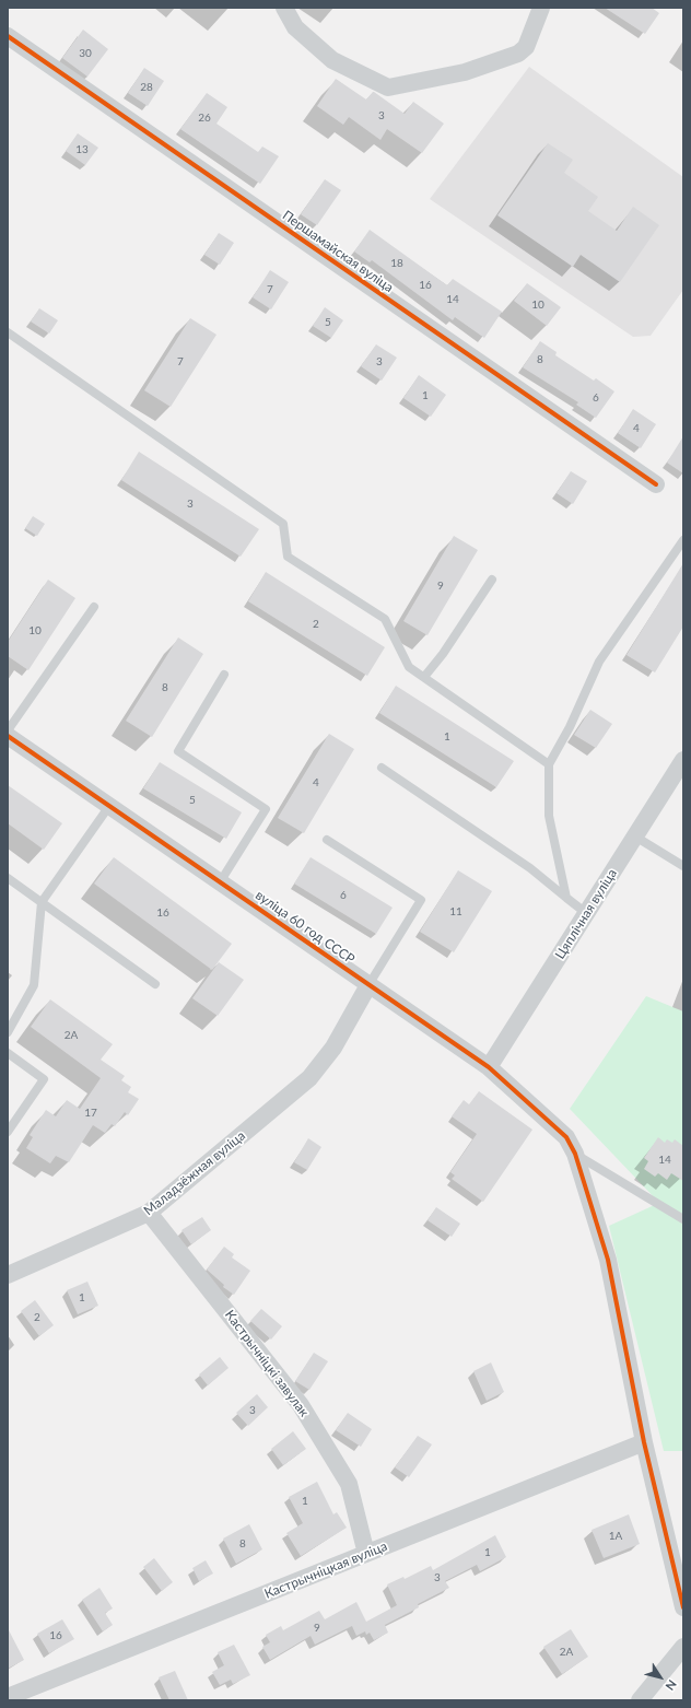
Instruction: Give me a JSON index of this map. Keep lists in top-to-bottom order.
{
  "streets": {
    "street": [
      "Першамайская вуліца",
      "Цяплічная вуліца",
      "вуліца 60 год СССР",
      "Маладзёжная вуліца",
      "Кастрычніцкі завулак",
      "Кастрычніцкая вуліца"
    ]
  },
  "crossings": [
    ["Цяплічная вуліца", "вуліца 60 год СССР"],
    ["вуліца 60 год СССР", "Маладзёжная вуліца"],
    ["вуліца 60 год СССР", "Кастрычніцкая вуліца"],
    ["Маладзёжная вуліца", "Кастрычніцкі завулак"],
    ["Кастрычніцкі завулак", "Кастрычніцкая вуліца"]
  ],
  "house_numbers": [
    "30",
    "28",
    "3",
    "26",
    "13",
    "18",
    "16",
    "7",
    "14",
    "10",
    "5",
    "8",
    "7",
    "3",
    "1",
    "6",
    "4",
    "3",
    "9",
    "2",
    "10",
    "8",
    "1",
    "4",
    "5",
    "6",
    "11",
    "16",
    "2А",
    "17",
    "14",
    "1",
    "2",
    "3",
    "1",
    "1А",
    "8",
    "1",
    "3",
    "9",
    "16",
    "2А"
  ],
  "north": "bottom right"
}
